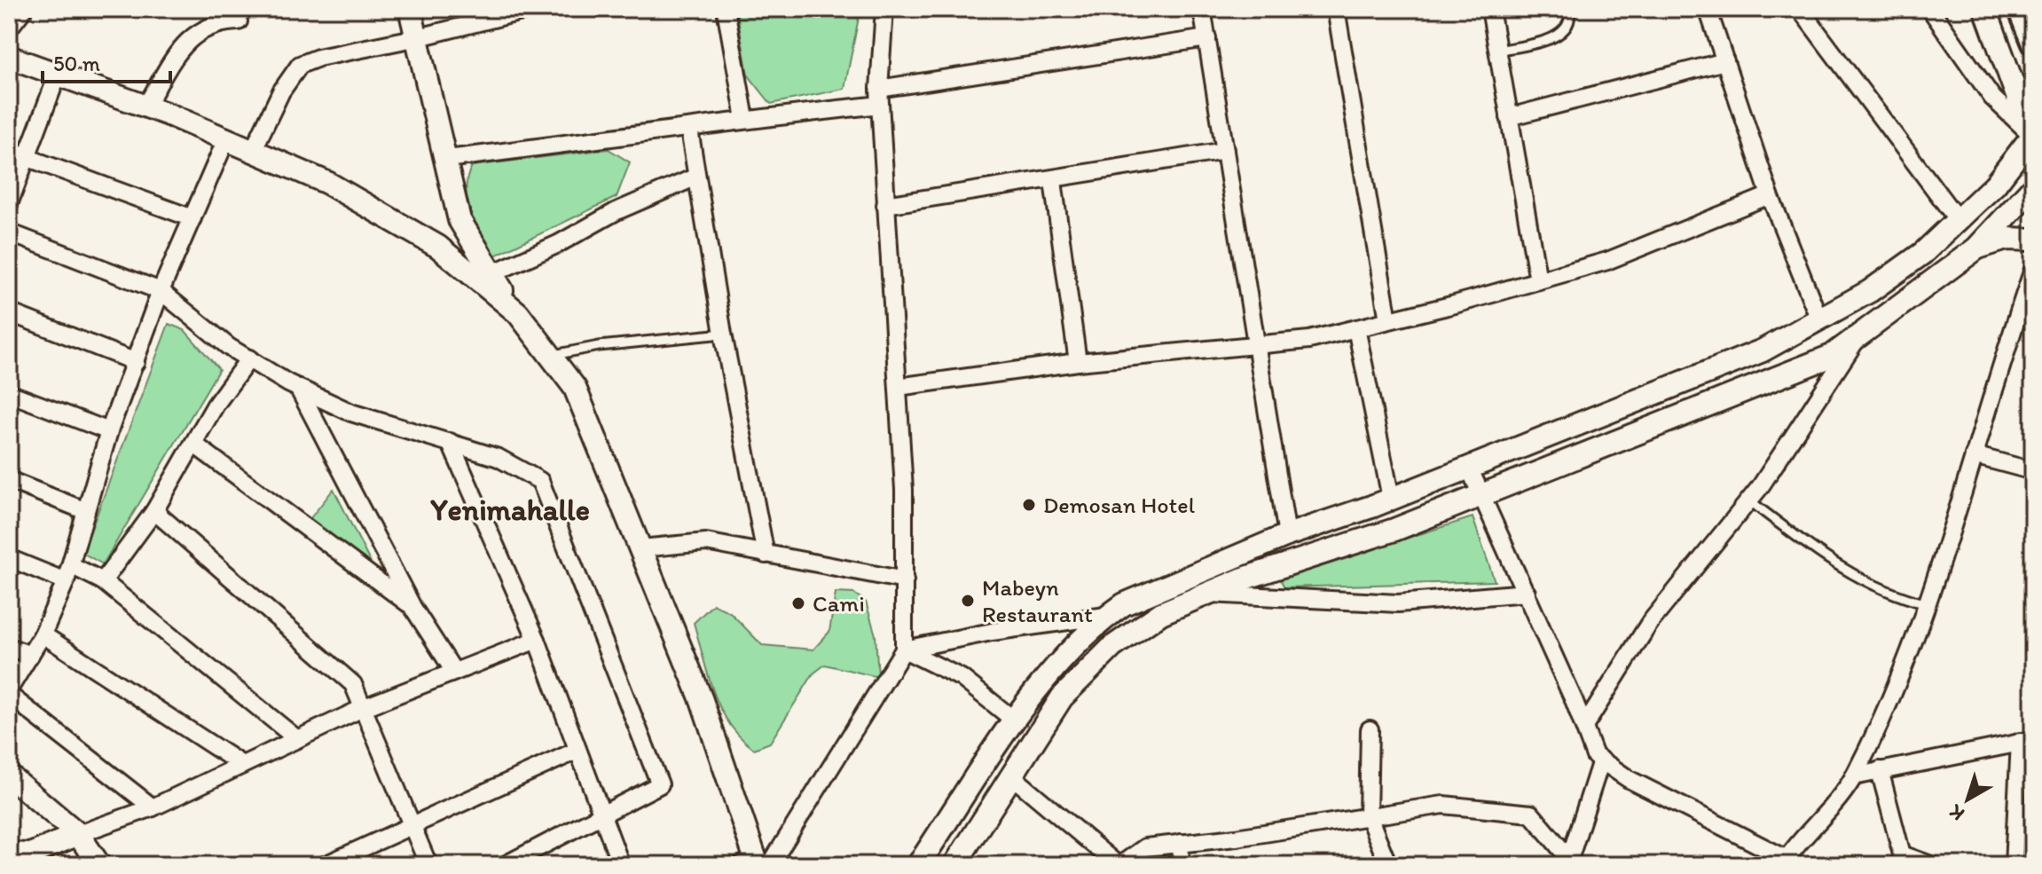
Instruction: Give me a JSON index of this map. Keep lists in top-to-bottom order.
{
  "districts": ["Yenimahalle"],
  "places": ["Demosan Hotel", "Mabeyn Restaurant", "Cami"],
  "scale_bar": "50 m",
  "north": "bottom left"
}
